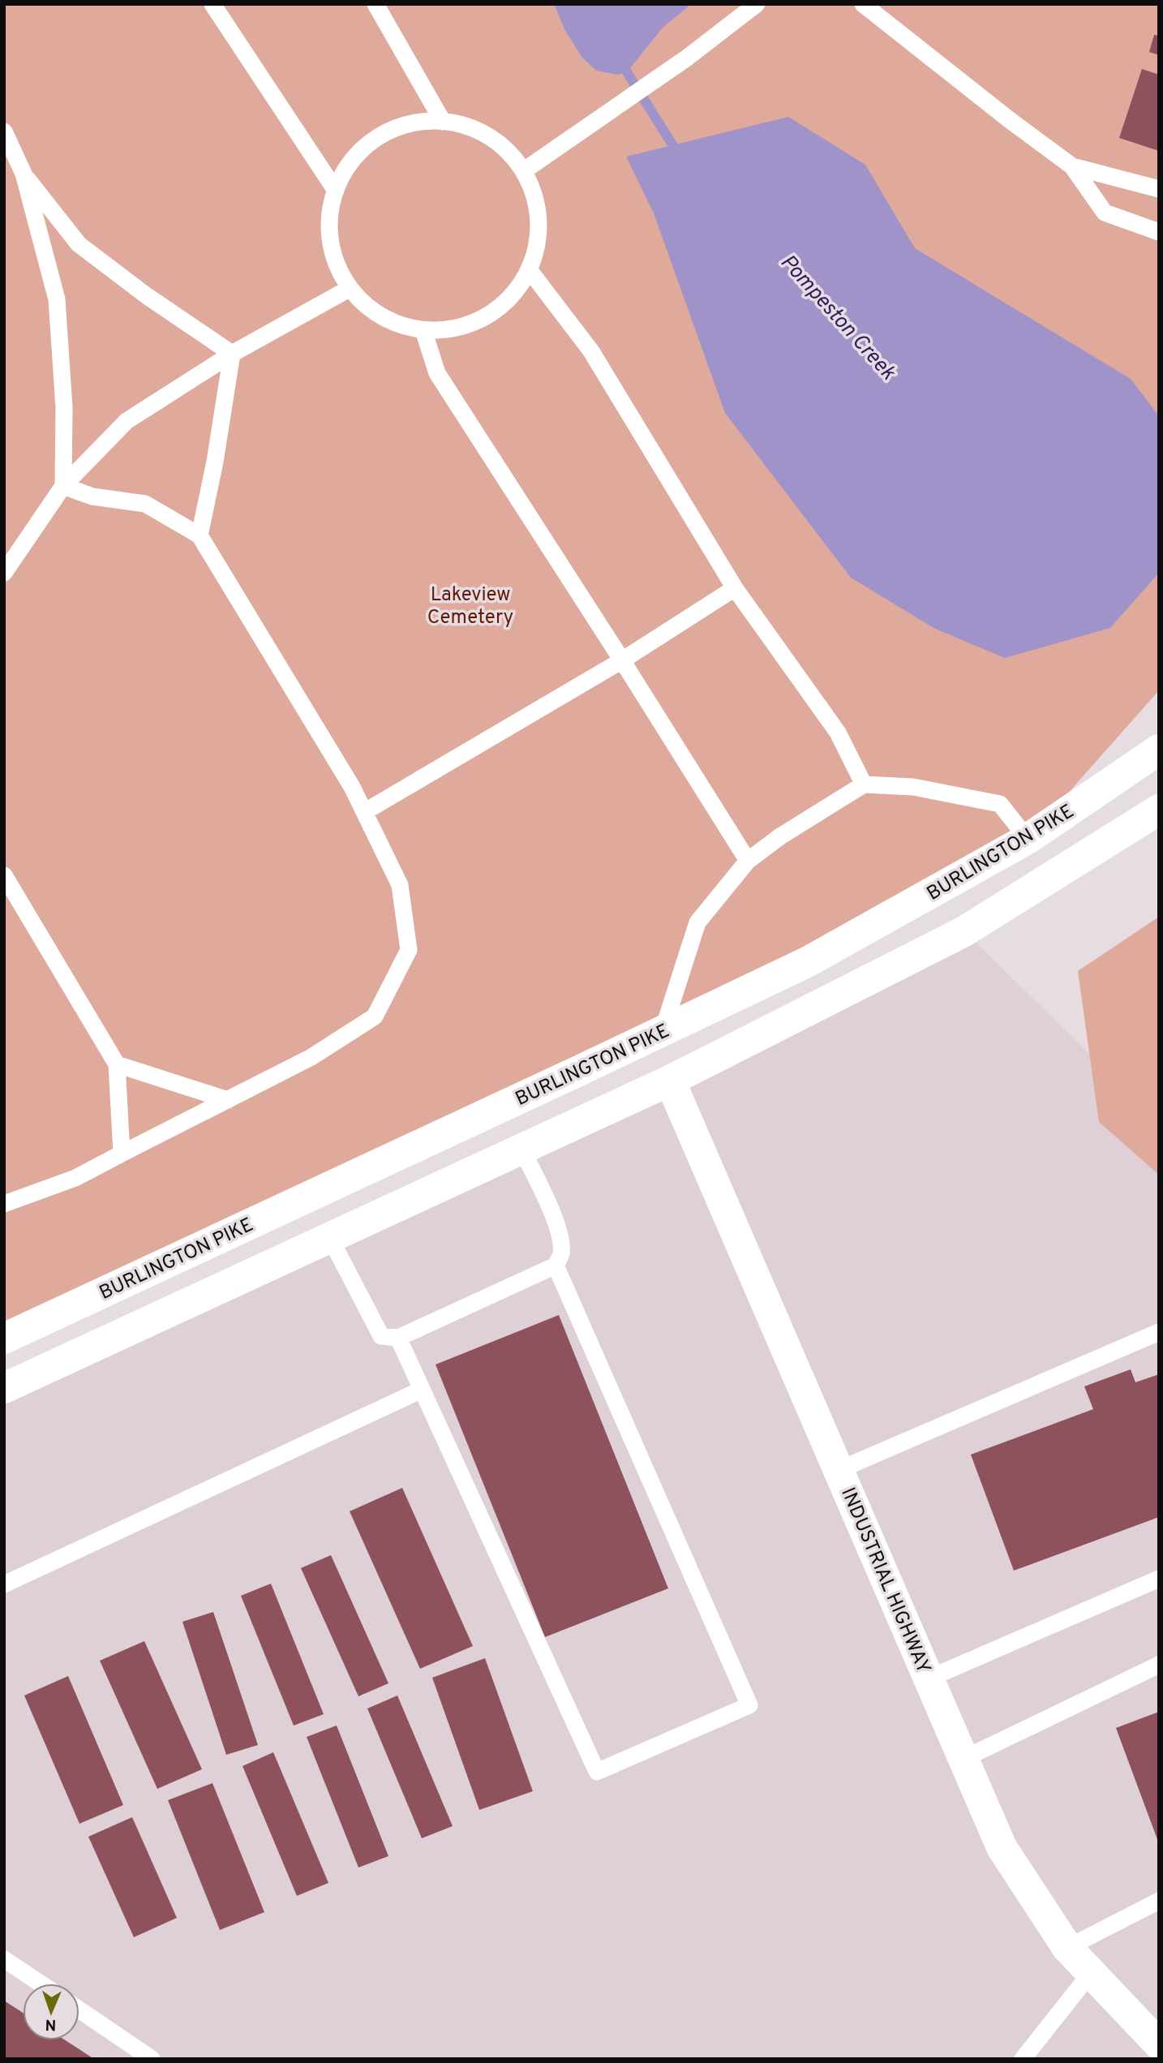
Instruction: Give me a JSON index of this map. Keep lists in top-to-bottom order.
{
  "streets": {
    "main road": ["BURLINGTON PIKE", "INDUSTRIAL HIGHWAY"]
  },
  "water": ["Pompeston Creek"],
  "parks": ["Lakeview Cemetery"],
  "north": "bottom"
}
